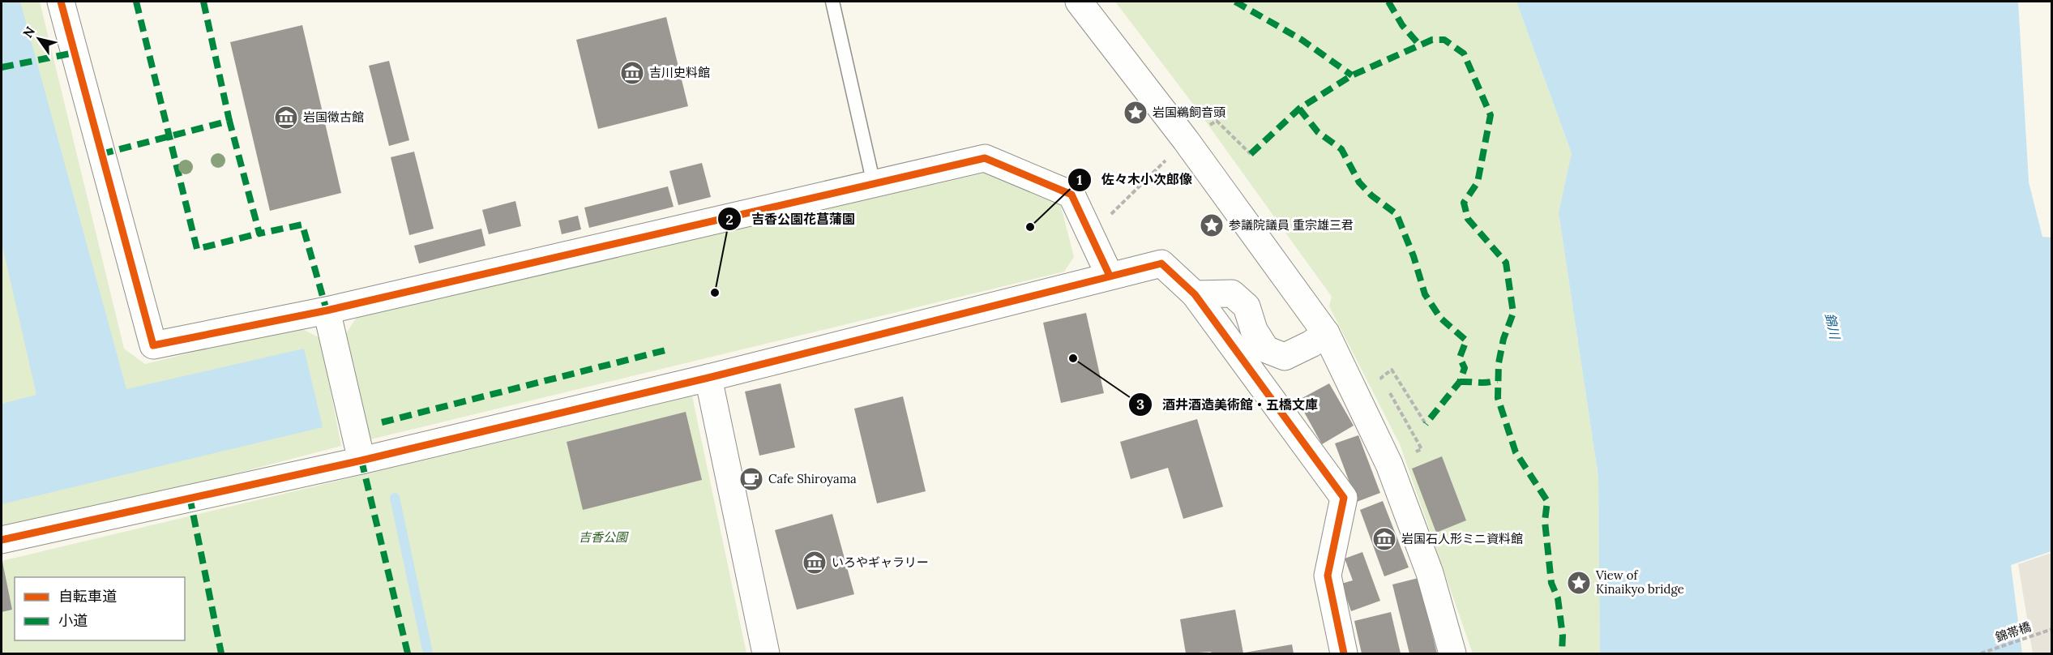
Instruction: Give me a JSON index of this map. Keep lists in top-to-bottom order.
{
  "streets": {
    "path": ["錦帯橋"]
  },
  "water": ["錦川"],
  "parks": ["吉香公園"],
  "places": {
    "museum": [
      "吉川史料館",
      "岩国徴古館",
      "岩国石人形ミニ資料館",
      "いろやギャラリー"
    ],
    "place": ["岩国鵜飼音頭", "参議院議員 重宗雄三君", "View of Kinaikyo bridge"],
    "other": ["佐々木小次郎像", "吉香公園花菖蒲園", "酒井酒造美術館・五橋文庫"],
    "cafe": ["Cafe Shiroyama"]
  },
  "legend": ["自転車道", "小道"],
  "north": "top left"
}
